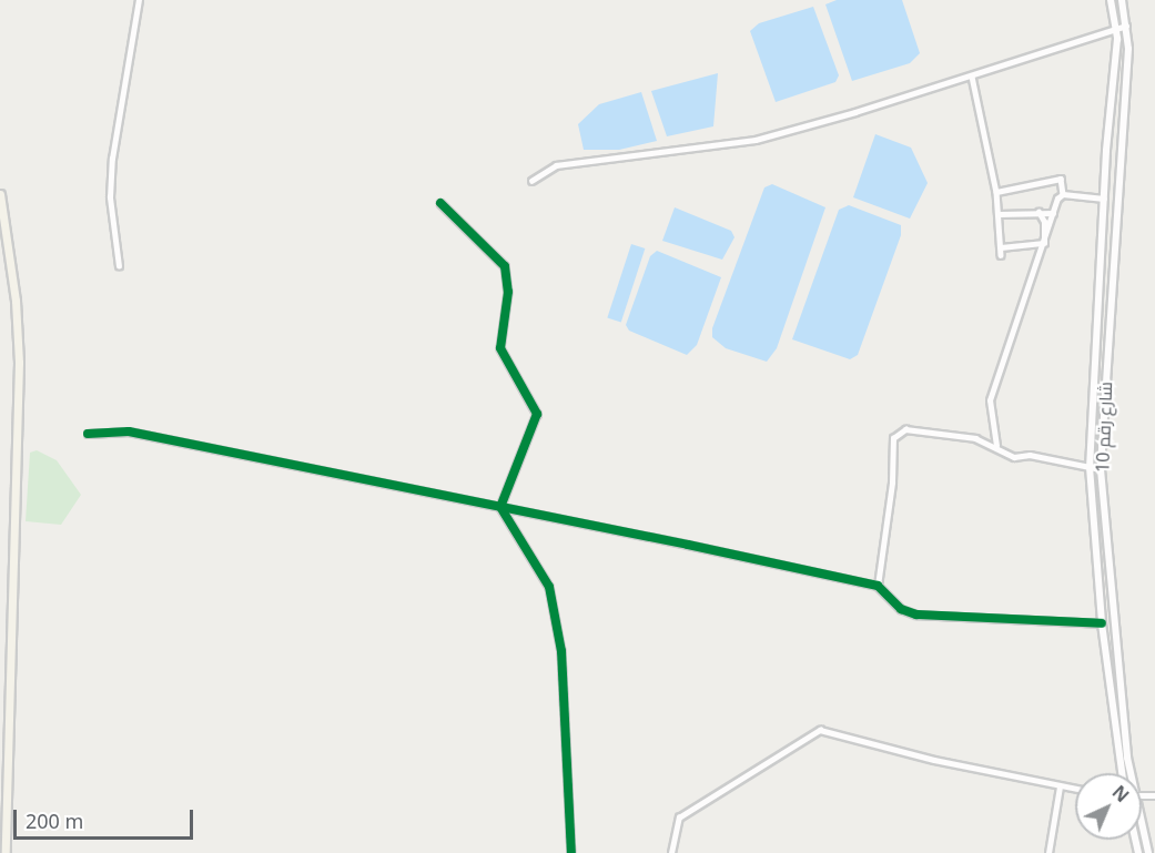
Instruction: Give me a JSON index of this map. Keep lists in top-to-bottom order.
{
  "streets": {
    "main road": ["شارع رقم 10"]
  },
  "scale_bar": "200 m",
  "north": "top right"
}
